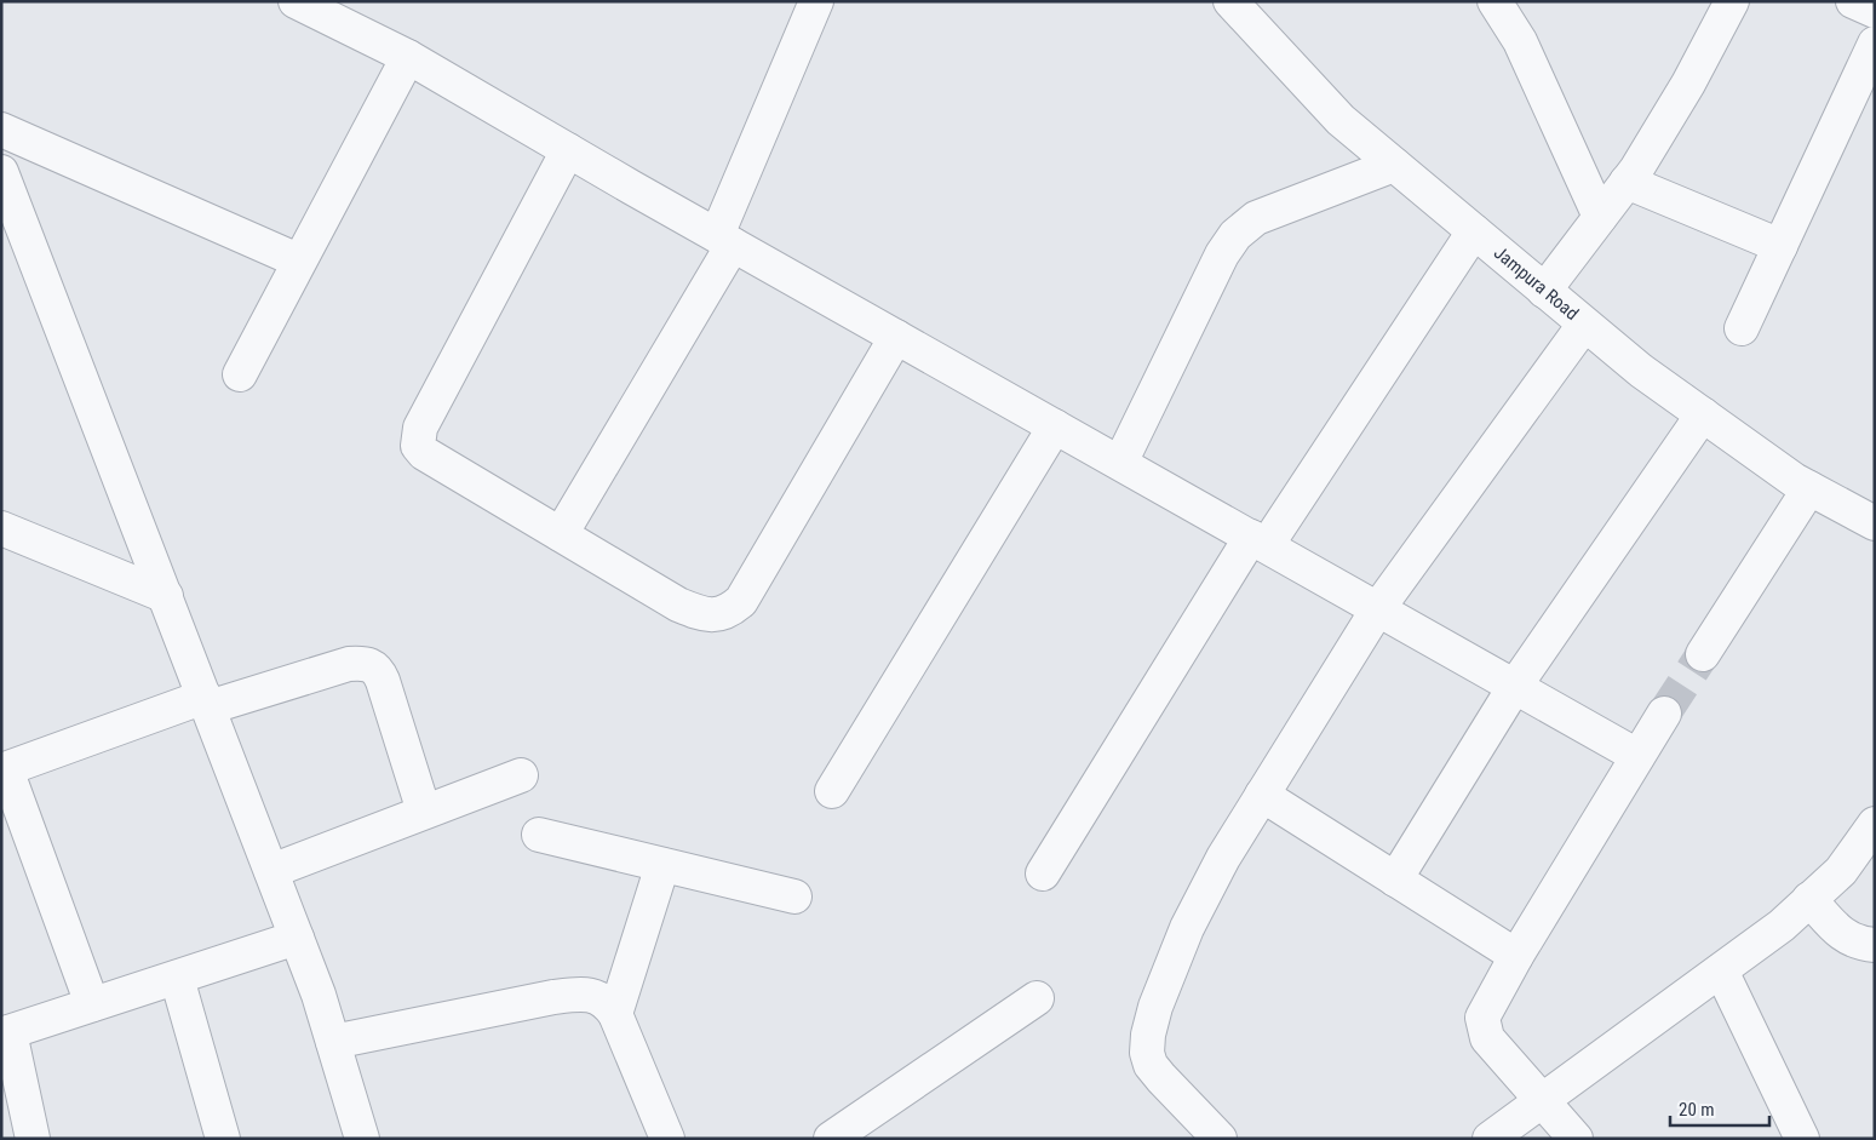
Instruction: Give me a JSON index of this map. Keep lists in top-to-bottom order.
{
  "streets": {
    "street": ["Jampura Road"]
  },
  "scale_bar": "20 m"
}
